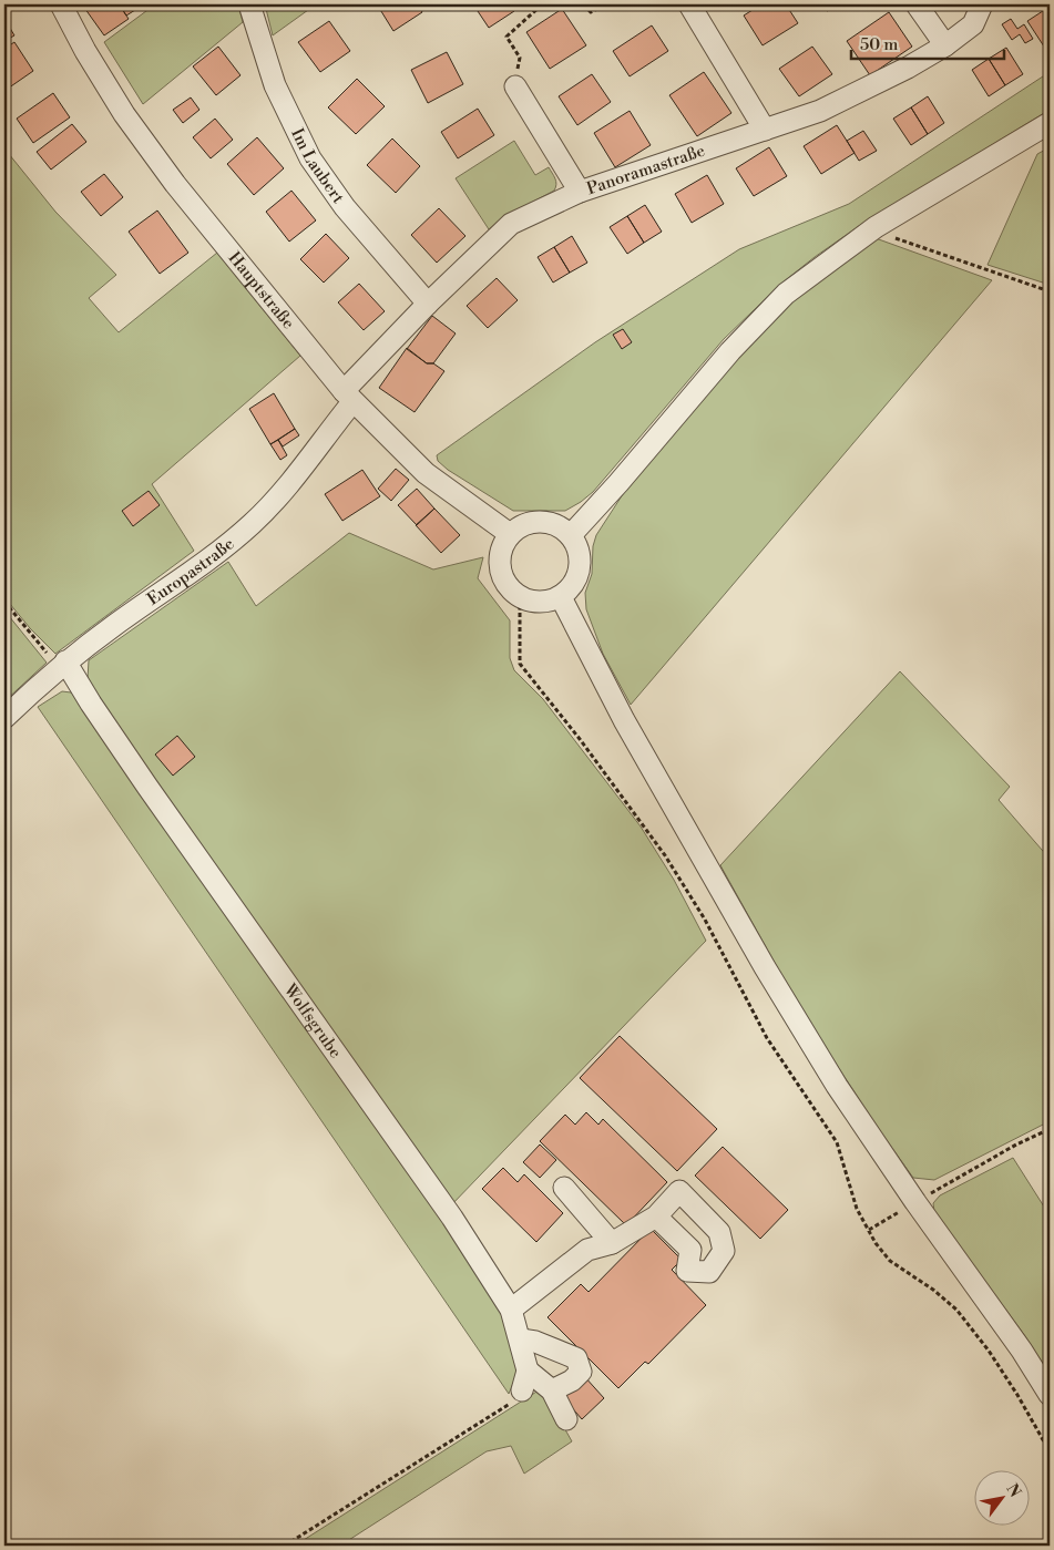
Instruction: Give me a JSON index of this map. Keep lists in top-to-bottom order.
{
  "streets": {
    "street": [
      "Im Laubert",
      "Panoramastraße",
      "Hauptstraße",
      "Europastraße",
      "Wolfsgrube"
    ]
  },
  "crossings": [
    ["Im Laubert", "Panoramastraße"],
    ["Panoramastraße", "Hauptstraße"],
    ["Panoramastraße", "Europastraße"],
    ["Hauptstraße", "Europastraße"],
    ["Europastraße", "Wolfsgrube"]
  ],
  "scale_bar": "50 m",
  "north": "top right"
}
